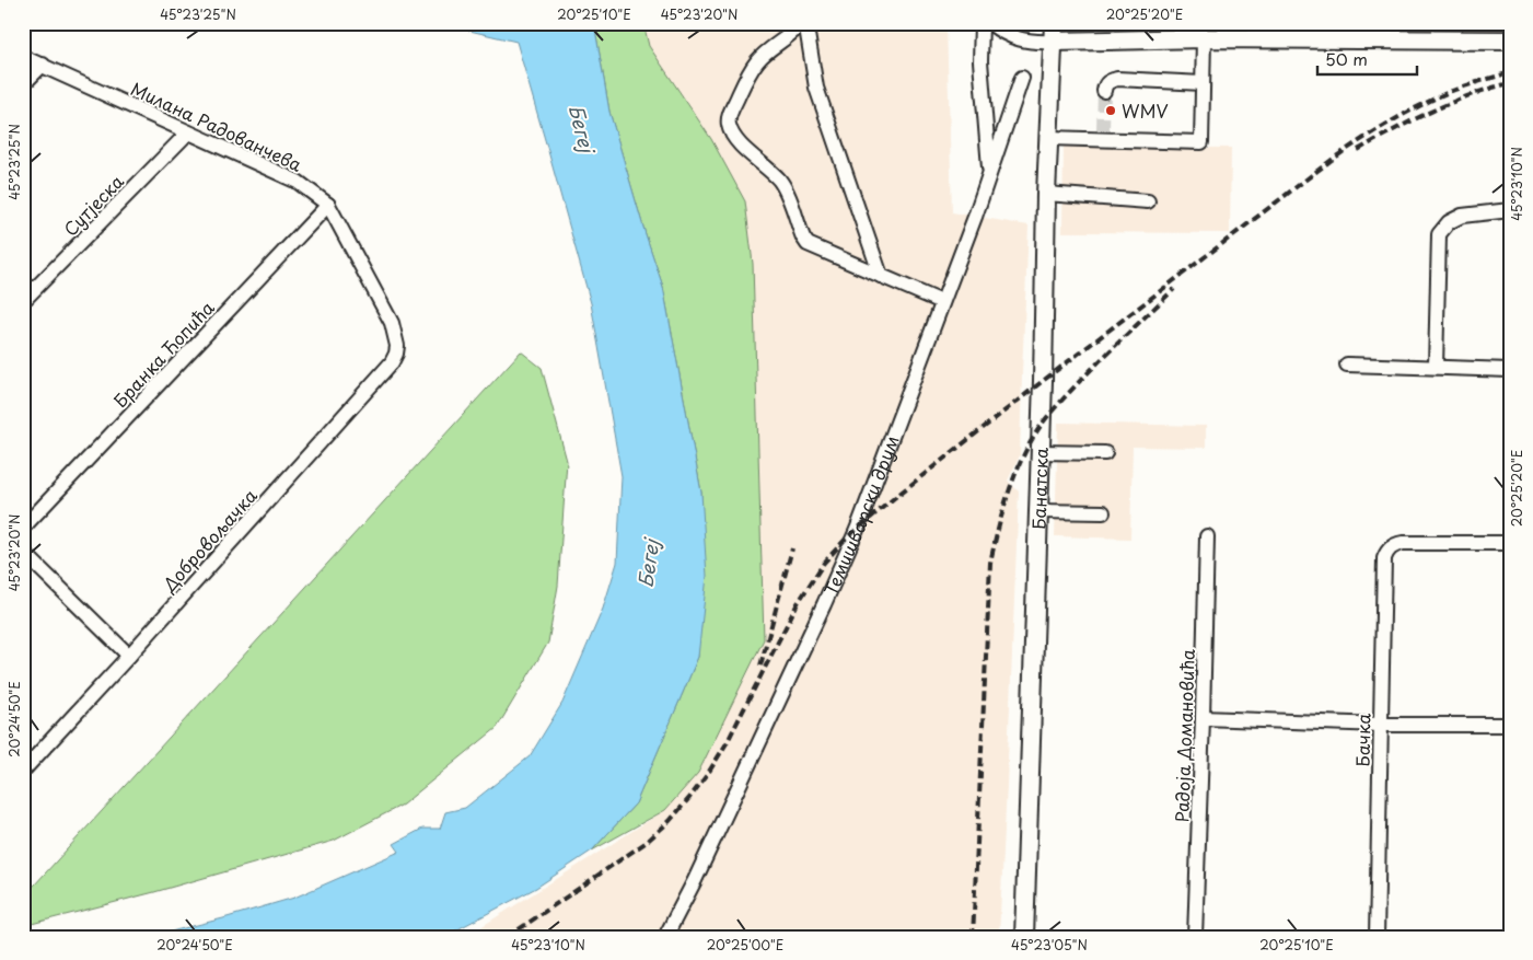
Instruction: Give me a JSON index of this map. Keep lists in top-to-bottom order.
{
  "streets": {
    "main road": ["Банатска"],
    "street": [
      "Милана Радованчева",
      "Сутјеска",
      "Бранка Ћопића",
      "Темишварски друм",
      "Добровољачка",
      "Радоја Домановића",
      "Бачка"
    ]
  },
  "crossings": [
    ["Милана Радованчева", "Сутјеска"],
    ["Милана Радованчева", "Бранка Ћопића"],
    ["Милана Радованчева", "Добровољачка"]
  ],
  "water": ["Бегеј"],
  "places": ["WMV"],
  "scale_bar": "50 m",
  "coordinates": [
    "45°23'25\"N",
    "20°25'10\"E",
    "45°23'20\"N",
    "20°25'20\"E",
    "45°23'10\"N",
    "20°24'50\"E",
    "20°25'00\"E",
    "45°23'05\"N"
  ]
}
